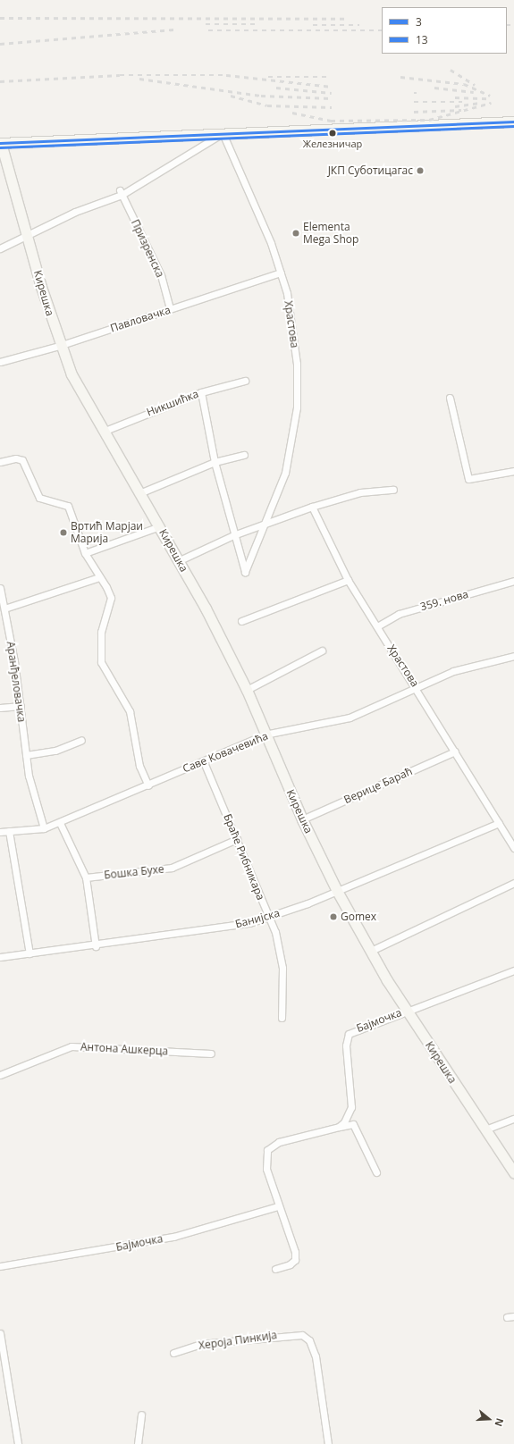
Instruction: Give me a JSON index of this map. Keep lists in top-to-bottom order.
{
  "streets": {
    "street": [
      "Призренска",
      "Кирешка",
      "Павловачка",
      "Храстова",
      "Никшићка",
      "359. нова",
      "Аранђеловачка",
      "Саве Ковачевића",
      "Верице Бараћ",
      "Браће Рибникара",
      "Бошка Бухе",
      "Банијска",
      "Бајмочка",
      "Антона Ашкерца",
      "Хероја Пинкија"
    ]
  },
  "crossings": [
    ["Призренска", "Павловачка"],
    ["Кирешка", "Павловачка"],
    ["Кирешка", "Никшићка"],
    ["Кирешка", "Саве Ковачевића"],
    ["Кирешка", "Верице Бараћ"],
    ["Кирешка", "Банијска"],
    ["Кирешка", "Бајмочка"],
    ["Павловачка", "Храстова"],
    ["Храстова", "359. нова"],
    ["Храстова", "Саве Ковачевића"],
    ["Храстова", "Верице Бараћ"],
    ["Храстова", "Банијска"],
    ["Аранђеловачка", "Саве Ковачевића"],
    ["Саве Ковачевића", "Браће Рибникара"],
    ["Браће Рибникара", "Бошка Бухе"],
    ["Браће Рибникара", "Банијска"]
  ],
  "places": [
    "Железничар",
    "ЈКП Суботицагас",
    "Elementa Mega Shop",
    "Вртић Марјаи Марија",
    "Gomex"
  ],
  "lines": ["transit line 3", "transit line 13"],
  "legend": ["3", "13"],
  "north": "right"
}
